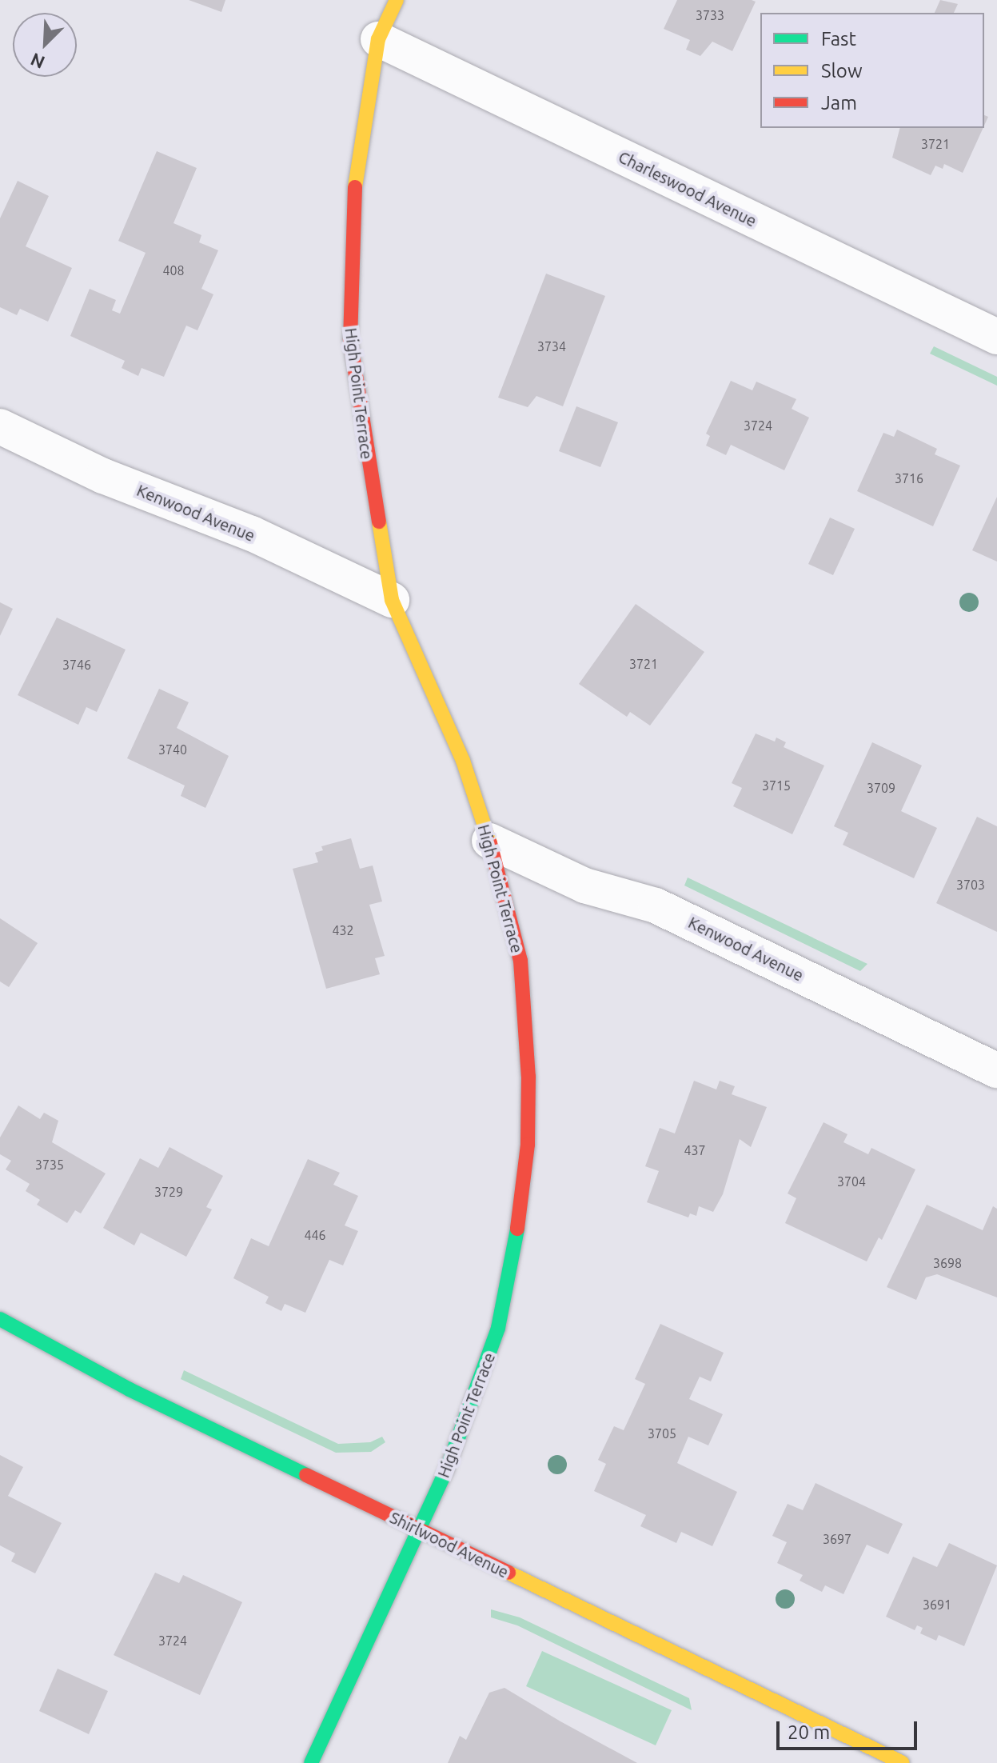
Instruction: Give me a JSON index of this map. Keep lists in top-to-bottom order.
{
  "streets": {
    "street": [
      "Charleswood Avenue",
      "High Point Terrace",
      "Kenwood Avenue",
      "Shirlwood Avenue"
    ]
  },
  "crossings": [
    ["Charleswood Avenue", "High Point Terrace"],
    ["High Point Terrace", "Kenwood Avenue"],
    ["High Point Terrace", "Shirlwood Avenue"]
  ],
  "house_numbers": [
    "3733",
    "3721",
    "408",
    "3734",
    "3724",
    "3716",
    "3721",
    "3746",
    "3740",
    "3715",
    "3709",
    "3703",
    "432",
    "437",
    "3735",
    "3704",
    "3729",
    "446",
    "3698",
    "3705",
    "3697",
    "3691",
    "3724"
  ],
  "legend": ["Fast", "Slow", "Jam"],
  "scale_bar": "20 m",
  "north": "bottom left"
}
